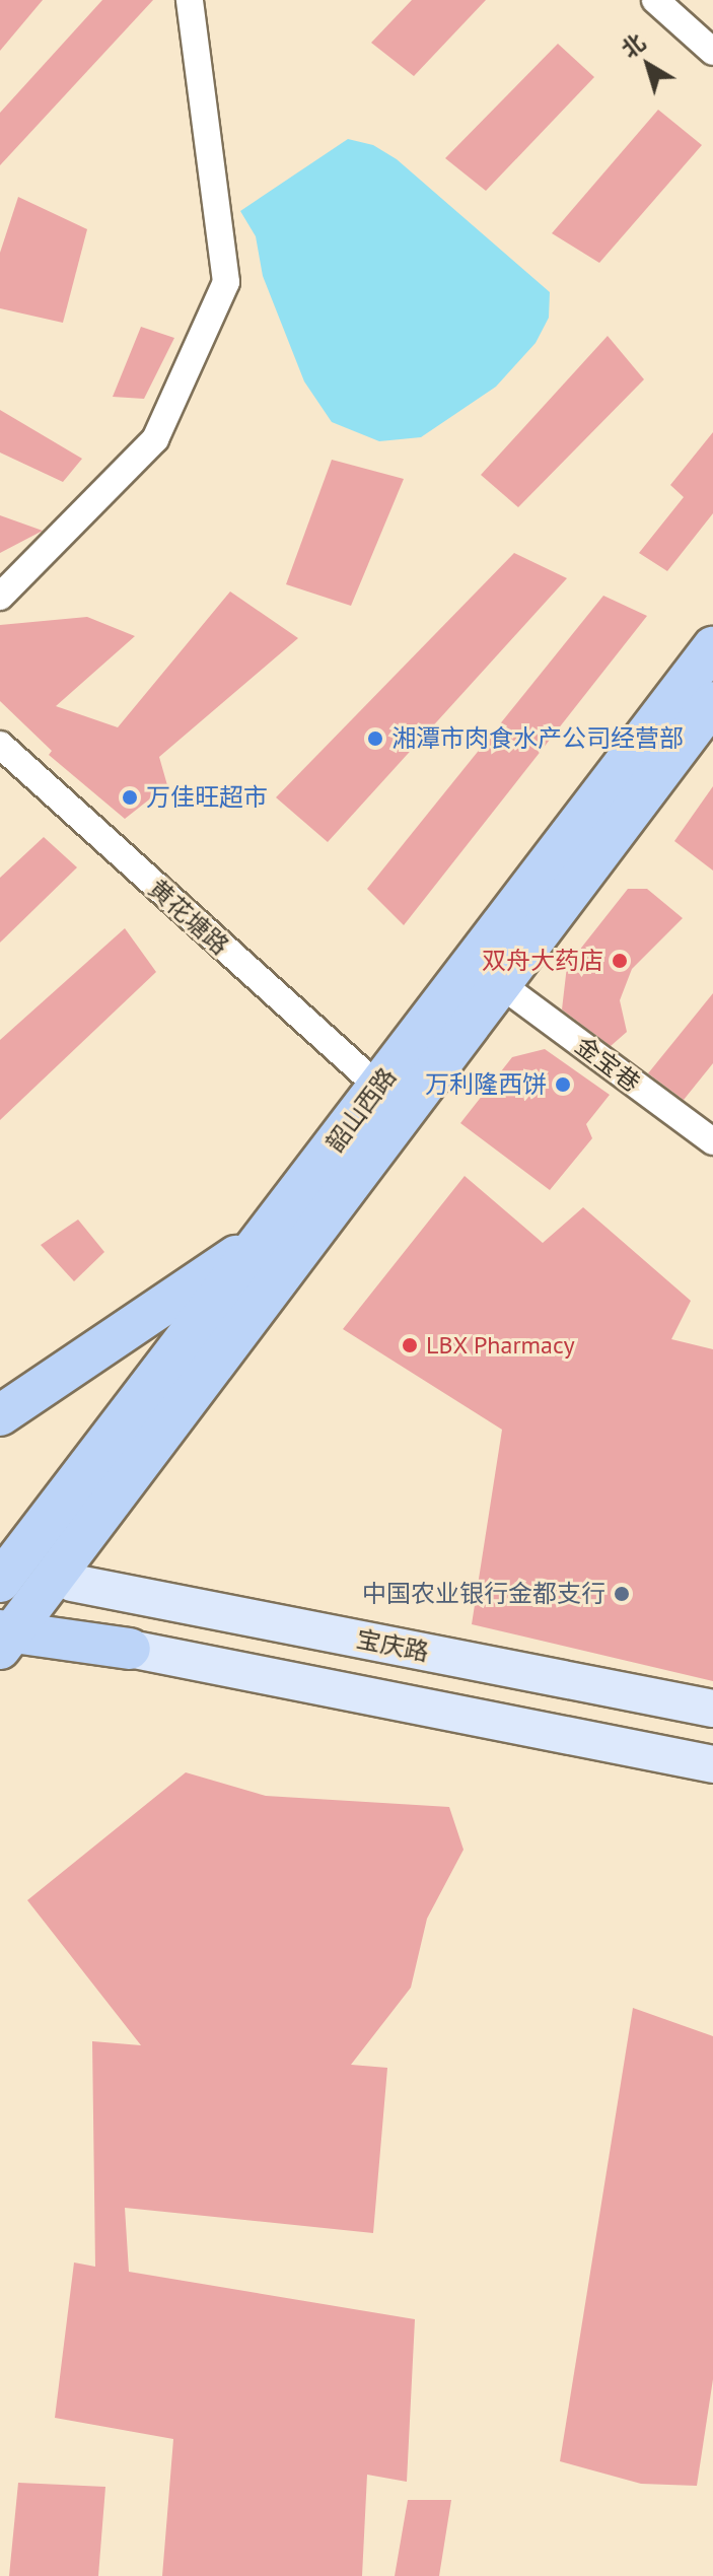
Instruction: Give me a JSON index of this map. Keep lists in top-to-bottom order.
{
  "streets": {
    "main road": ["韶山西路"],
    "street": ["黄花塘路", "金宝巷", "宝庆路"]
  },
  "crossings": [
    ["黄花塘路", "韶山西路"],
    ["金宝巷", "韶山西路"],
    ["韶山西路", "宝庆路"]
  ],
  "places": [
    "湘潭市肉食水产公司经营部",
    "万佳旺超市",
    "双舟大药店",
    "万利隆西饼",
    "LBX Pharmacy",
    "中国农业银行金都支行"
  ],
  "north": "top left"
}
